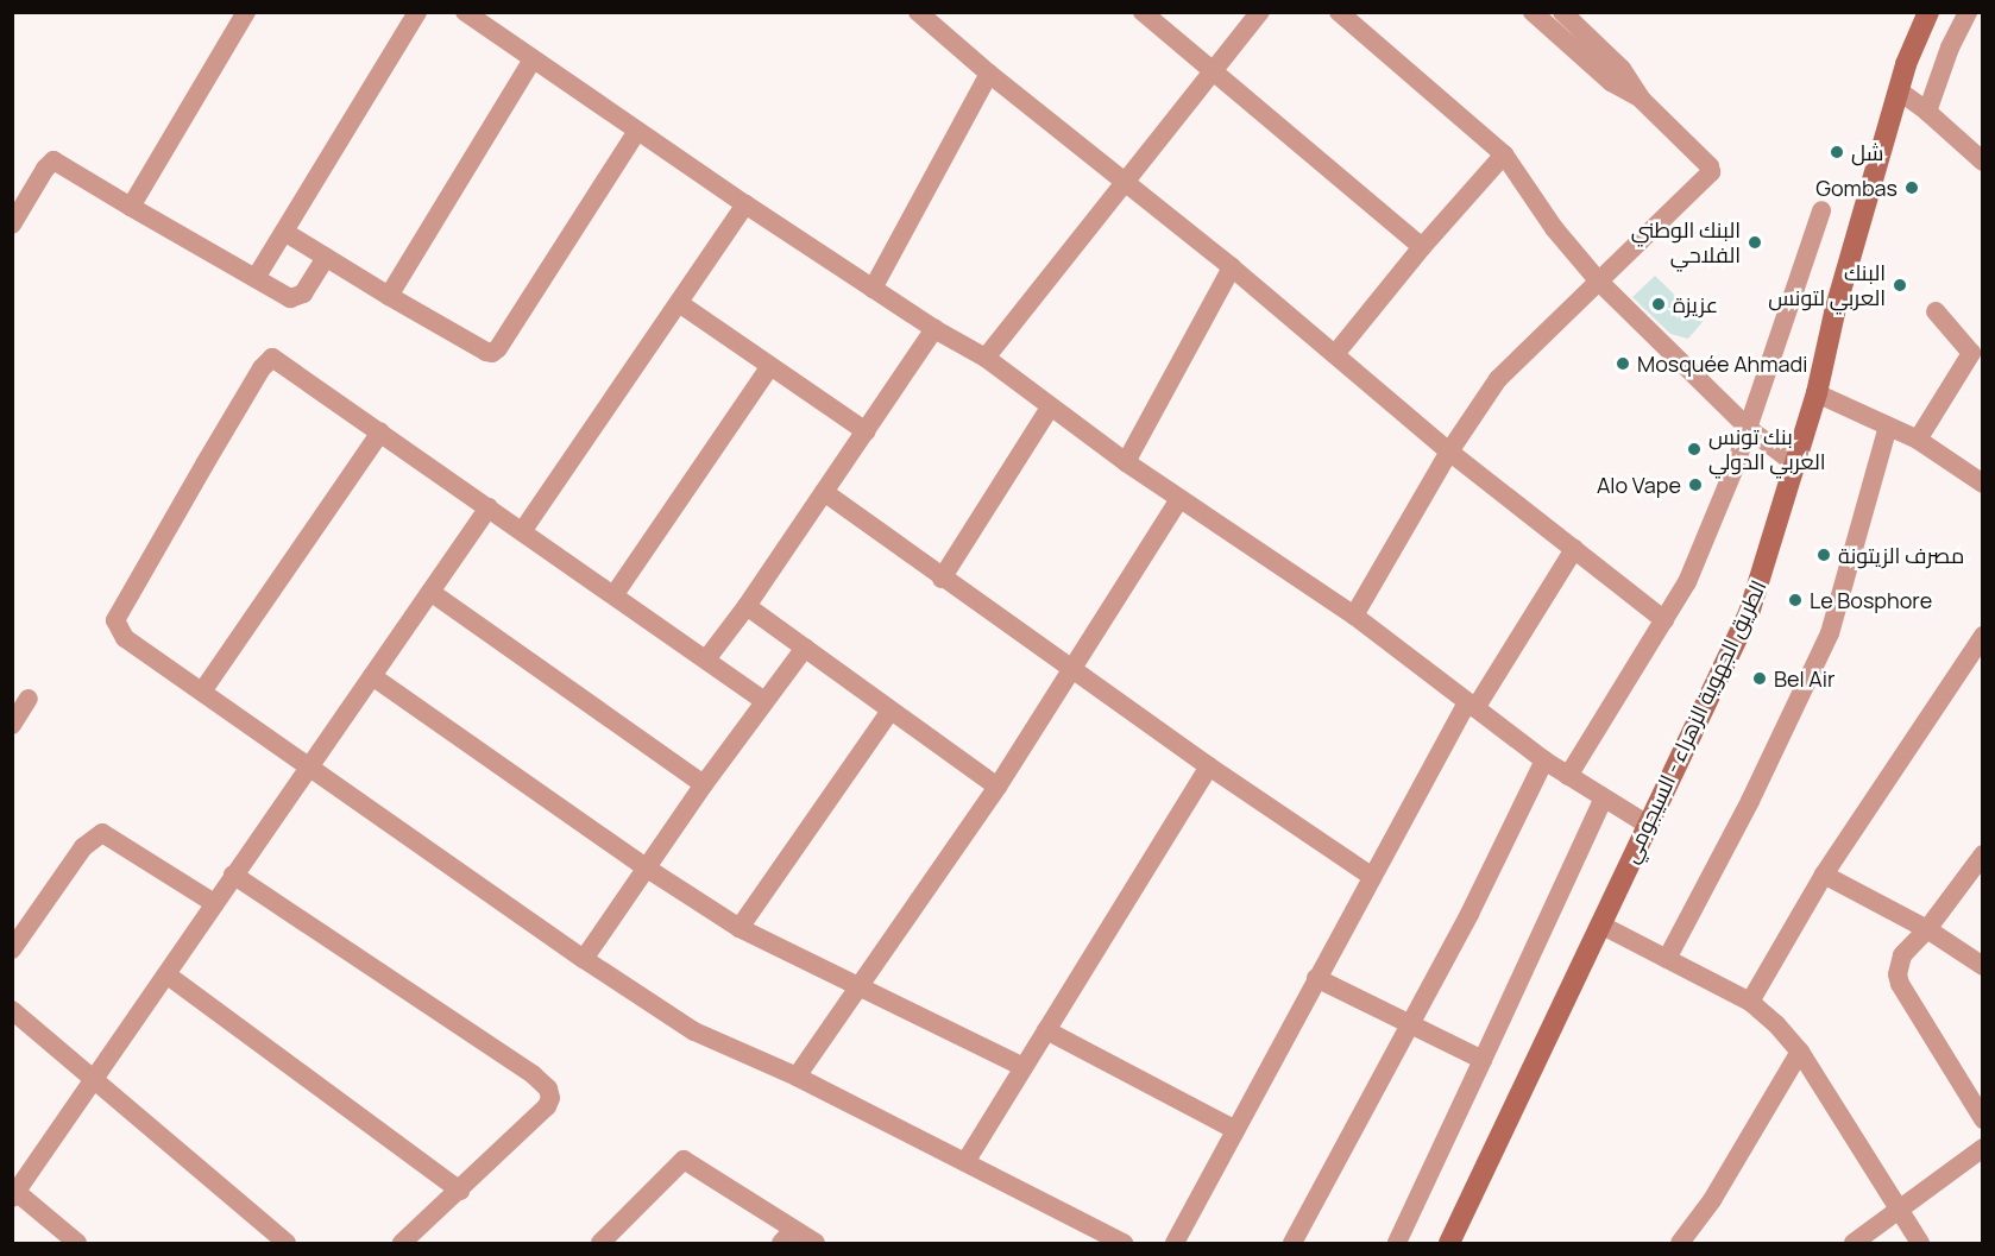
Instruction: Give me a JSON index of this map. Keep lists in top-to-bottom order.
{
  "streets": {
    "main road": ["الطريق الجهوية الزهراء - السيجومي"]
  },
  "places": [
    "شل",
    "Gombas",
    "البنك الوطني الفلاحي",
    "البنك العربي لتونس",
    "عزيزة",
    "Mosquée Ahmadi",
    "بنك تونس العربي الدولي",
    "Alo Vape",
    "مصرف الزيتونة",
    "Le Bosphore",
    "Bel Air"
  ]
}
